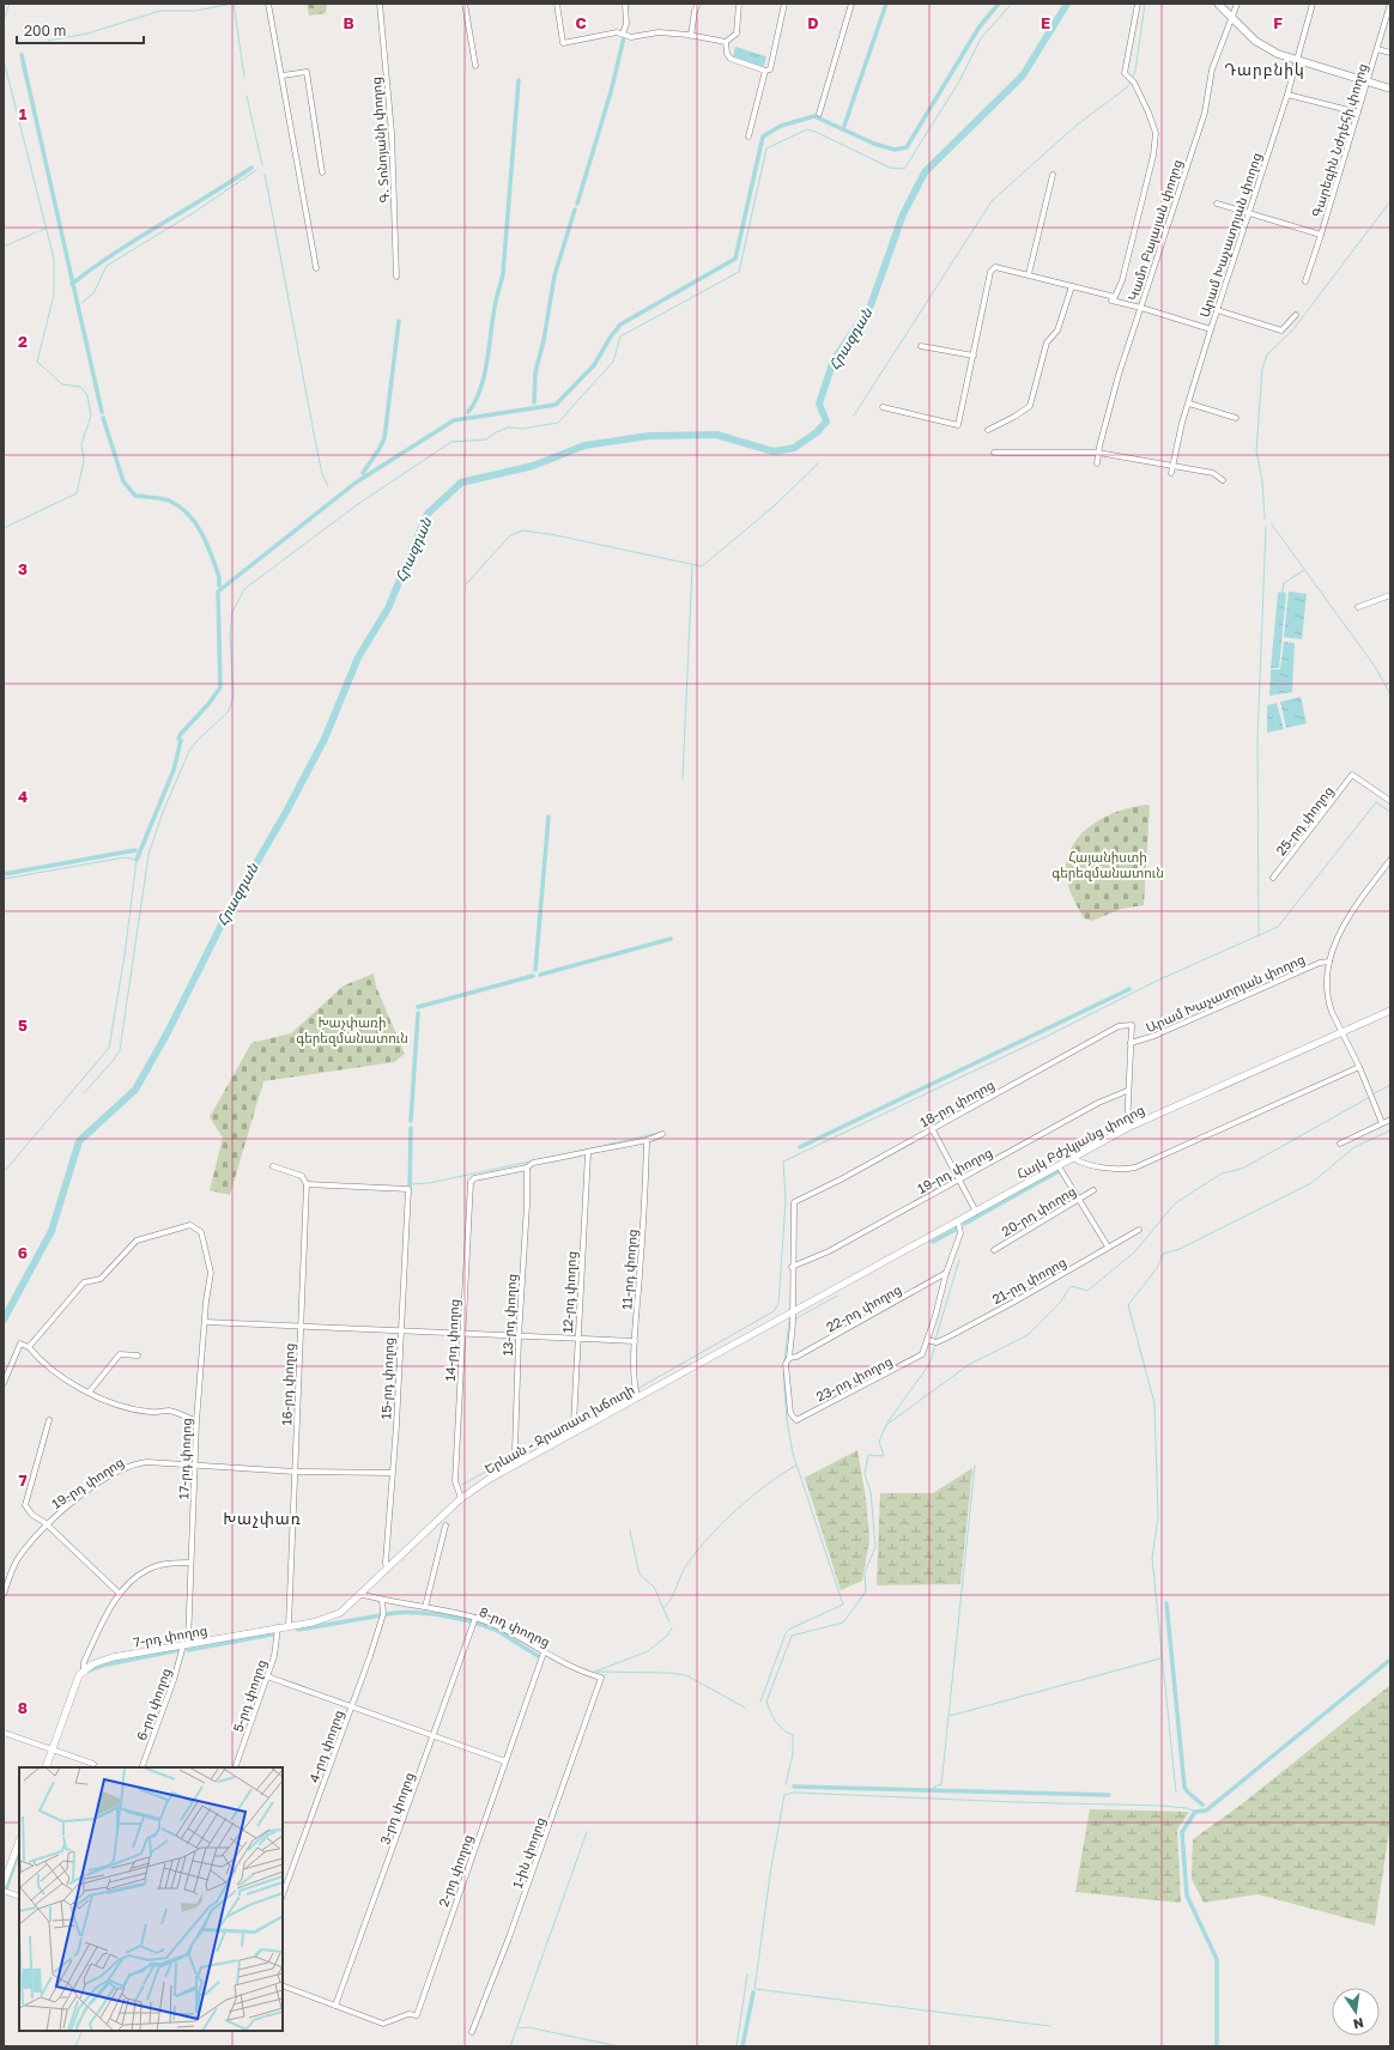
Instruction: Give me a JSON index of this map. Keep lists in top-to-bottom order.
{
  "streets": {
    "main road": ["Հայկ Բժշկյանց փողոց", "Երևան - Ջրառատ խճուղի", "7-րդ փողոց"],
    "street": [
      "Գ. Տոնոյանի փողոց",
      "Գարեգին Նժդեհի փողոց",
      "Կամո Բալայան փողոց",
      "Արամ Խաչատրյան փողոց",
      "25-րդ փողոց",
      "18-րդ փողոց",
      "19-րդ փողոց",
      "20-րդ փողոց",
      "11-րդ փողոց",
      "21-րդ փողոց",
      "12-րդ փողոց",
      "22-րդ փողոց",
      "13-րդ փողոց",
      "14-րդ փողոց",
      "15-րդ փողոց",
      "23-րդ փողոց",
      "16-րդ փողոց",
      "17-րդ փողոց",
      "8-րդ փողոց",
      "5-րդ փողոց",
      "6-րդ փողոց",
      "4-րդ փողոց",
      "3-րդ փողոց",
      "1-ին փողոց",
      "2-րդ փողոց"
    ]
  },
  "crossings": [
    ["Արամ Խաչատրյան փողոց", "18-րդ փողոց"],
    ["18-րդ փողոց", "19-րդ փողոց"],
    ["Հայկ Բժշկյանց փողոց", "Երևան - Ջրառատ խճուղի"],
    ["19-րդ փողոց", "15-րդ փողոց"],
    ["19-րդ փողոց", "16-րդ փողոց"],
    ["19-րդ փողոց", "17-րդ փողոց"],
    ["11-րդ փողոց", "Երևան - Ջրառատ խճուղի"],
    ["21-րդ փողոց", "23-րդ փողոց"],
    ["12-րդ փողոց", "Երևան - Ջրառատ խճուղի"],
    ["22-րդ փողոց", "23-րդ փողոց"],
    ["13-րդ փողոց", "14-րդ փողոց"],
    ["13-րդ փողոց", "Երևան - Ջրառատ խճուղի"],
    ["14-րդ փողոց", "Երևան - Ջրառատ խճուղի"],
    ["15-րդ փողոց", "16-րդ փողոց"],
    ["15-րդ փողոց", "Երևան - Ջրառատ խճուղի"],
    ["16-րդ փողոց", "7-րդ փողոց"],
    ["Երևան - Ջրառատ խճուղի", "8-րդ փողոց"],
    ["Երևան - Ջրառատ խճուղի", "7-րդ փողոց"],
    ["17-րդ փողոց", "7-րդ փողոց"],
    ["17-րդ փողոց", "6-րդ փողոց"],
    ["8-րդ փողոց", "7-րդ փողոց"],
    ["8-րդ փողոց", "4-րդ փողոց"],
    ["8-րդ փողոց", "3-րդ փողոց"],
    ["8-րդ փողոց", "1-ին փողոց"],
    ["8-րդ փողոց", "2-րդ փողոց"],
    ["7-րդ փողոց", "5-րդ փողոց"],
    ["7-րդ փողոց", "6-րդ փողոց"],
    ["3-րդ փողոց", "2-րդ փողոց"]
  ],
  "districts": ["Դարբնիկ", "Խաչփառ"],
  "water": ["Հրազդան"],
  "parks": ["Հայանիստի գերեզմանատուն", "Խաչփառի գերեզմանատուն"],
  "scale_bar": "200 m",
  "north": "bottom",
  "grid": {
    "columns": [
      "B",
      "C",
      "D",
      "E",
      "F"
    ],
    "rows": [
      "1",
      "2",
      "3",
      "4",
      "5",
      "6",
      "7",
      "8"
    ]
  }
}
